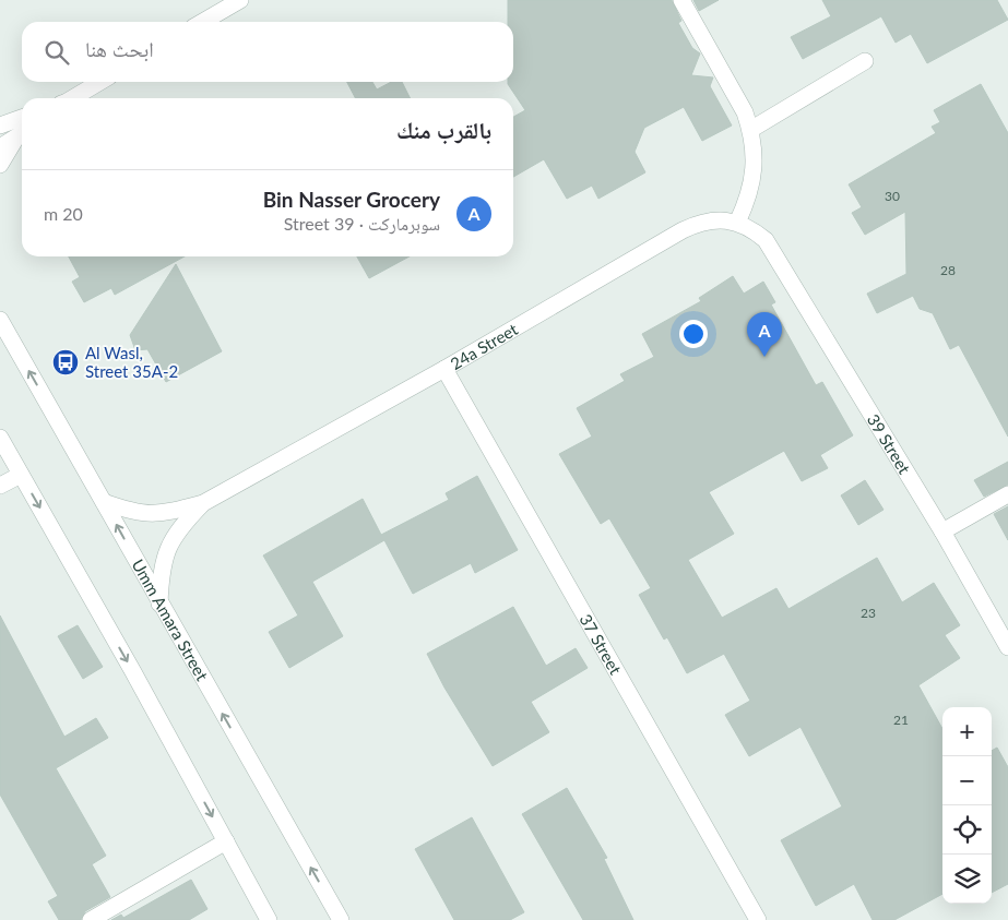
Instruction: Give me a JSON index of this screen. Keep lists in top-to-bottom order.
{
  "streets": {
    "street": [
      "24a Street",
      "39 Street",
      "Umm Amara Street",
      "37 Street"
    ]
  },
  "crossings": [
    ["24a Street", "39 Street"],
    ["24a Street", "Umm Amara Street"],
    ["24a Street", "37 Street"]
  ],
  "places": {
    "bus stop": ["Al Wasl, Street 35A-2"]
  },
  "house_numbers": [
    "30",
    "28",
    "23",
    "21"
  ],
  "page": {
    "search": "ابحث هنا",
    "heading": "بالقرب منك",
    "list": [
      {
        "mark": "A",
        "name": "Bin Nasser Grocery",
        "note": "سوبرماركت · 39 Street",
        "value": "20 m"
      }
    ],
    "pins": "A",
    "map_buttons": ["+", "−"]
  }
}
